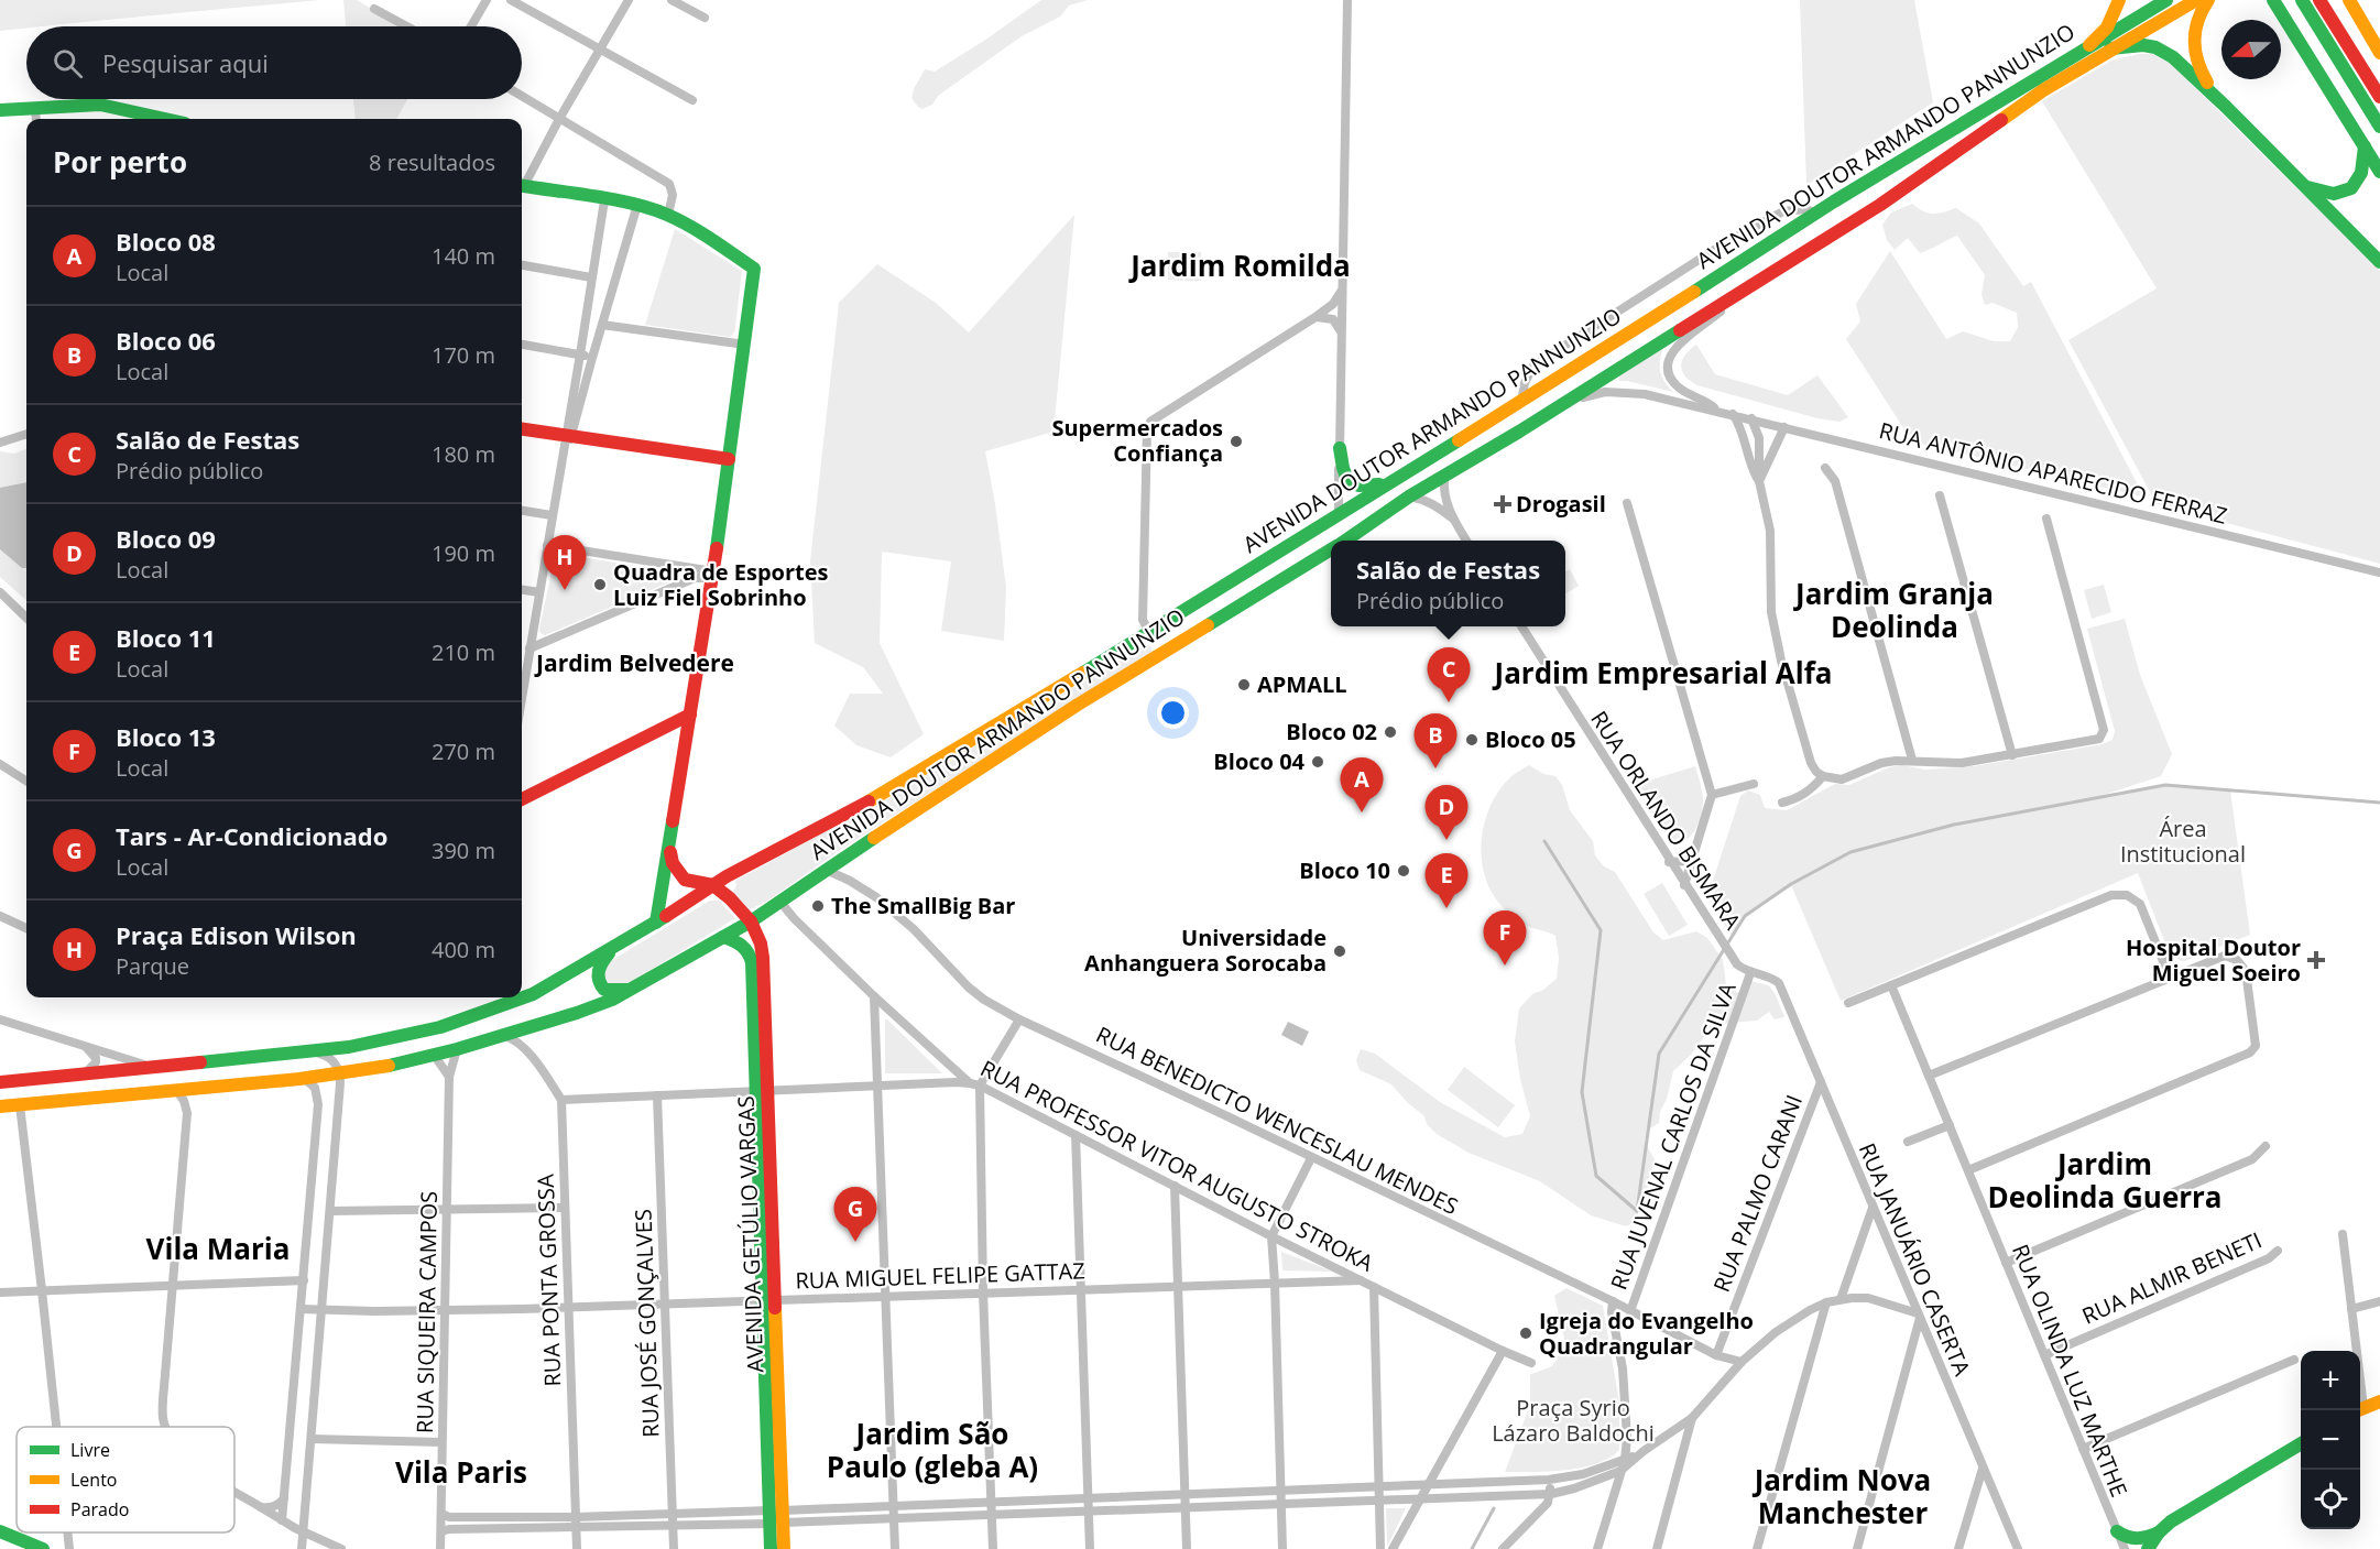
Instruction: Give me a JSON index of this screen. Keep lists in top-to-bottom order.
{
  "streets": {
    "main road": ["AVENIDA DOUTOR ARMANDO PANNUNZIO", "AVENIDA GETÚLIO VARGAS"],
    "street": [
      "RUA ANTÔNIO APARECIDO FERRAZ",
      "RUA ORLANDO BISMARA",
      "RUA BENEDICTO WENCESLAU MENDES",
      "RUA JUVENAL CARLOS DA SILVA",
      "RUA PROFESSOR VITOR AUGUSTO STROKA",
      "RUA PALMO CARANI",
      "RUA JANUÁRIO CASERTA",
      "RUA MIGUEL FELIPE GATTAZ",
      "RUA ALMIR BENETI",
      "RUA PONTA GROSSA",
      "RUA SIQUEIRA CAMPOS",
      "RUA JOSÉ GONÇALVES",
      "RUA OLINDA LUZ MARTHE"
    ]
  },
  "crossings": [
    ["AVENIDA DOUTOR ARMANDO PANNUNZIO", "RUA ANTÔNIO APARECIDO FERRAZ"],
    ["AVENIDA DOUTOR ARMANDO PANNUNZIO", "RUA BENEDICTO WENCESLAU MENDES"],
    ["AVENIDA DOUTOR ARMANDO PANNUNZIO", "RUA PROFESSOR VITOR AUGUSTO STROKA"],
    ["AVENIDA DOUTOR ARMANDO PANNUNZIO", "AVENIDA GETÚLIO VARGAS"],
    ["AVENIDA DOUTOR ARMANDO PANNUNZIO", "RUA SIQUEIRA CAMPOS"],
    ["RUA ORLANDO BISMARA", "RUA JUVENAL CARLOS DA SILVA"],
    ["RUA ORLANDO BISMARA", "RUA JANUÁRIO CASERTA"],
    ["RUA BENEDICTO WENCESLAU MENDES", "RUA JUVENAL CARLOS DA SILVA"],
    ["RUA BENEDICTO WENCESLAU MENDES", "RUA PALMO CARANI"],
    ["RUA PROFESSOR VITOR AUGUSTO STROKA", "RUA MIGUEL FELIPE GATTAZ"],
    ["RUA PALMO CARANI", "RUA JANUÁRIO CASERTA"],
    ["AVENIDA GETÚLIO VARGAS", "RUA MIGUEL FELIPE GATTAZ"],
    ["RUA MIGUEL FELIPE GATTAZ", "RUA PONTA GROSSA"],
    ["RUA MIGUEL FELIPE GATTAZ", "RUA SIQUEIRA CAMPOS"],
    ["RUA MIGUEL FELIPE GATTAZ", "RUA JOSÉ GONÇALVES"],
    ["RUA ALMIR BENETI", "RUA OLINDA LUZ MARTHE"]
  ],
  "districts": [
    "Jardim Romilda",
    "Jardim Granja Deolinda",
    "Jardim Belvedere",
    "Jardim Empresarial Alfa",
    "Jardim Deolinda Guerra",
    "Vila Maria",
    "Jardim São Paulo (gleba A)",
    "Vila Paris",
    "Jardim Nova Manchester"
  ],
  "parks": ["Área Institucional", "Praça Syrio Lázaro Baldochi"],
  "places": {
    "other": [
      "Supermercados Confiança",
      "Quadra de Esportes Luiz Fiel Sobrinho",
      "APMALL",
      "Bloco 02",
      "Bloco 05",
      "Bloco 04",
      "Bloco 10",
      "The SmallBig Bar",
      "Universidade Anhanguera Sorocaba",
      "Igreja do Evangelho Quadrangular"
    ],
    "health": ["Drogasil", "Hospital Doutor Miguel Soeiro"]
  },
  "legend": ["Livre", "Lento", "Parado"],
  "north": "left",
  "page": {
    "search": "Pesquisar aqui",
    "heading": ["Por perto", "8 resultados"],
    "list": [
      {
        "mark": "A",
        "name": "Bloco 08",
        "note": "Local",
        "value": "140 m"
      },
      {
        "mark": "B",
        "name": "Bloco 06",
        "note": "Local",
        "value": "170 m"
      },
      {
        "mark": "C",
        "name": "Salão de Festas",
        "note": "Prédio público",
        "value": "180 m"
      },
      {
        "mark": "D",
        "name": "Bloco 09",
        "note": "Local",
        "value": "190 m"
      },
      {
        "mark": "E",
        "name": "Bloco 11",
        "note": "Local",
        "value": "210 m"
      },
      {
        "mark": "F",
        "name": "Bloco 13",
        "note": "Local",
        "value": "270 m"
      },
      {
        "mark": "G",
        "name": "Tars - Ar-Condicionado",
        "note": "Local",
        "value": "390 m"
      },
      {
        "mark": "H",
        "name": "Praça Edison Wilson",
        "note": "Parque",
        "value": "400 m"
      }
    ],
    "pins": [
      "H",
      "C",
      "B",
      "A",
      "D",
      "E",
      "F",
      "G"
    ],
    "popup": ["Salão de Festas", "Prédio público"],
    "map_buttons": ["+", "−"]
  }
}
